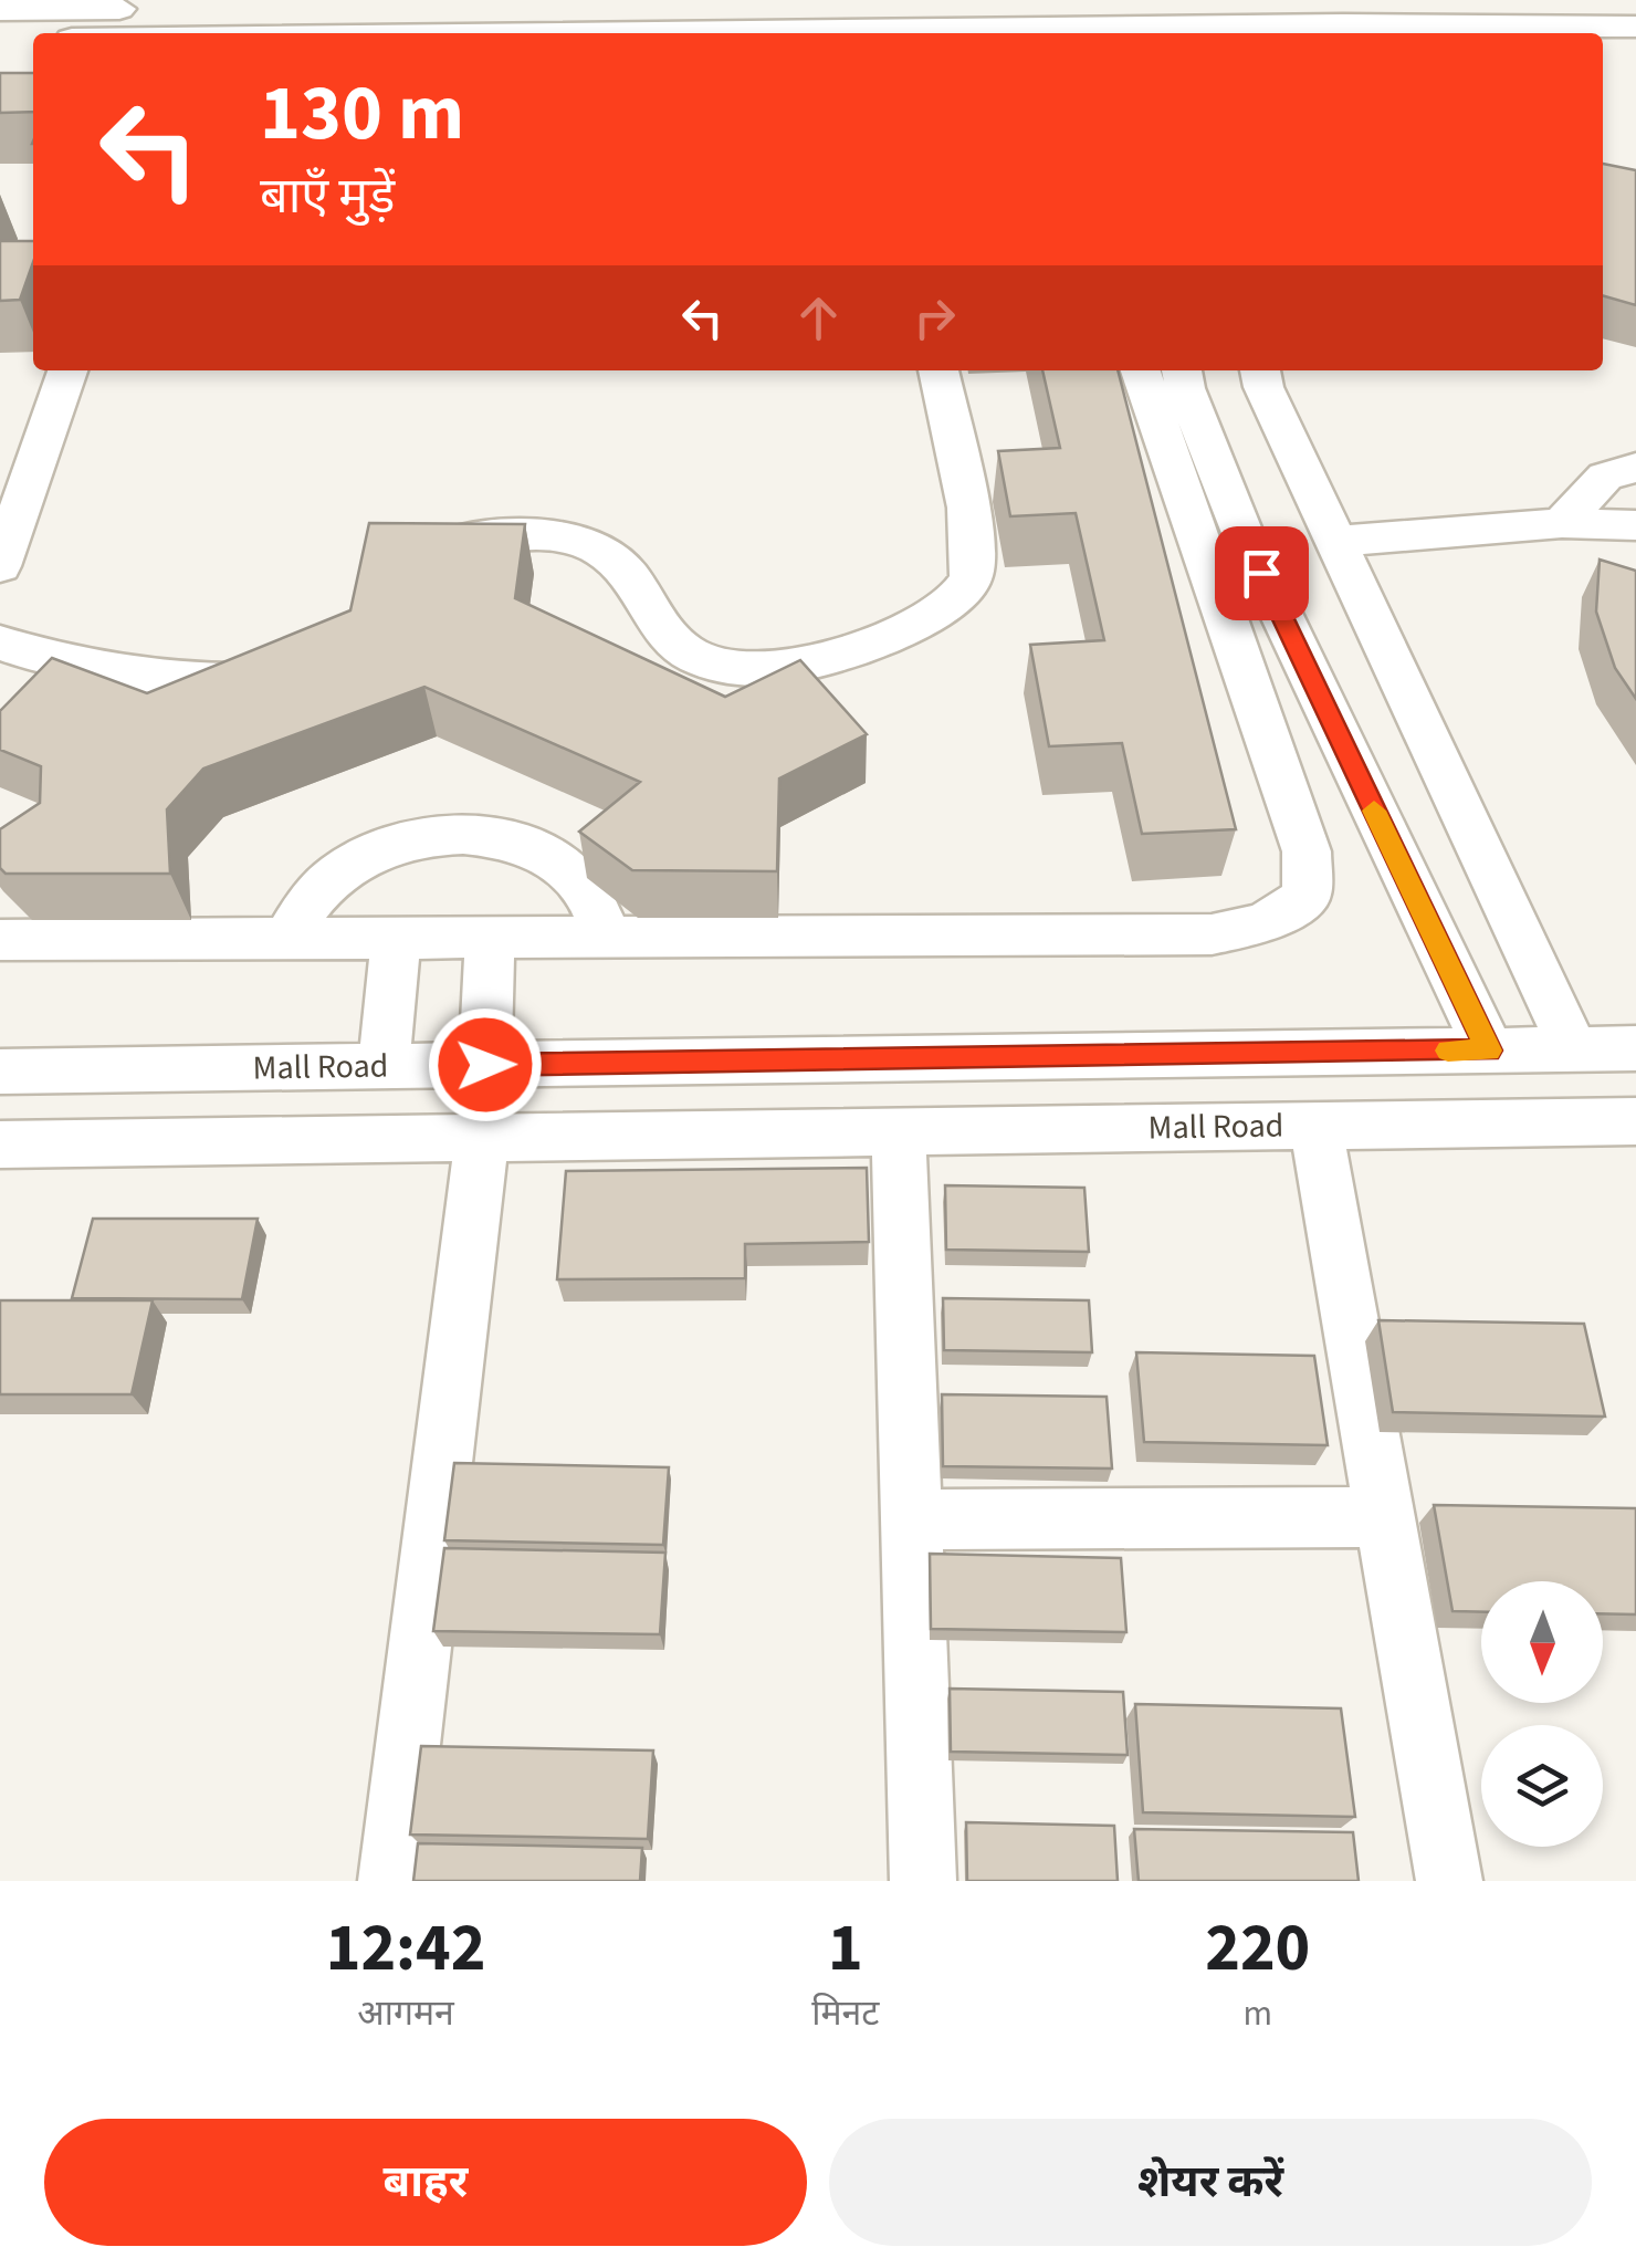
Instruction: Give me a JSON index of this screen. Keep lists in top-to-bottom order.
{
  "streets": {
    "street": ["Mall Road"]
  },
  "north": "bottom",
  "page": {
    "turn": ["130 m", "बाएँ मुड़ें"],
    "eta": [
      "12:42",
      "आगमन",
      "1",
      "मिनट",
      "220",
      "m"
    ],
    "buttons": ["बाहर", "शेयर करें"]
  }
}
